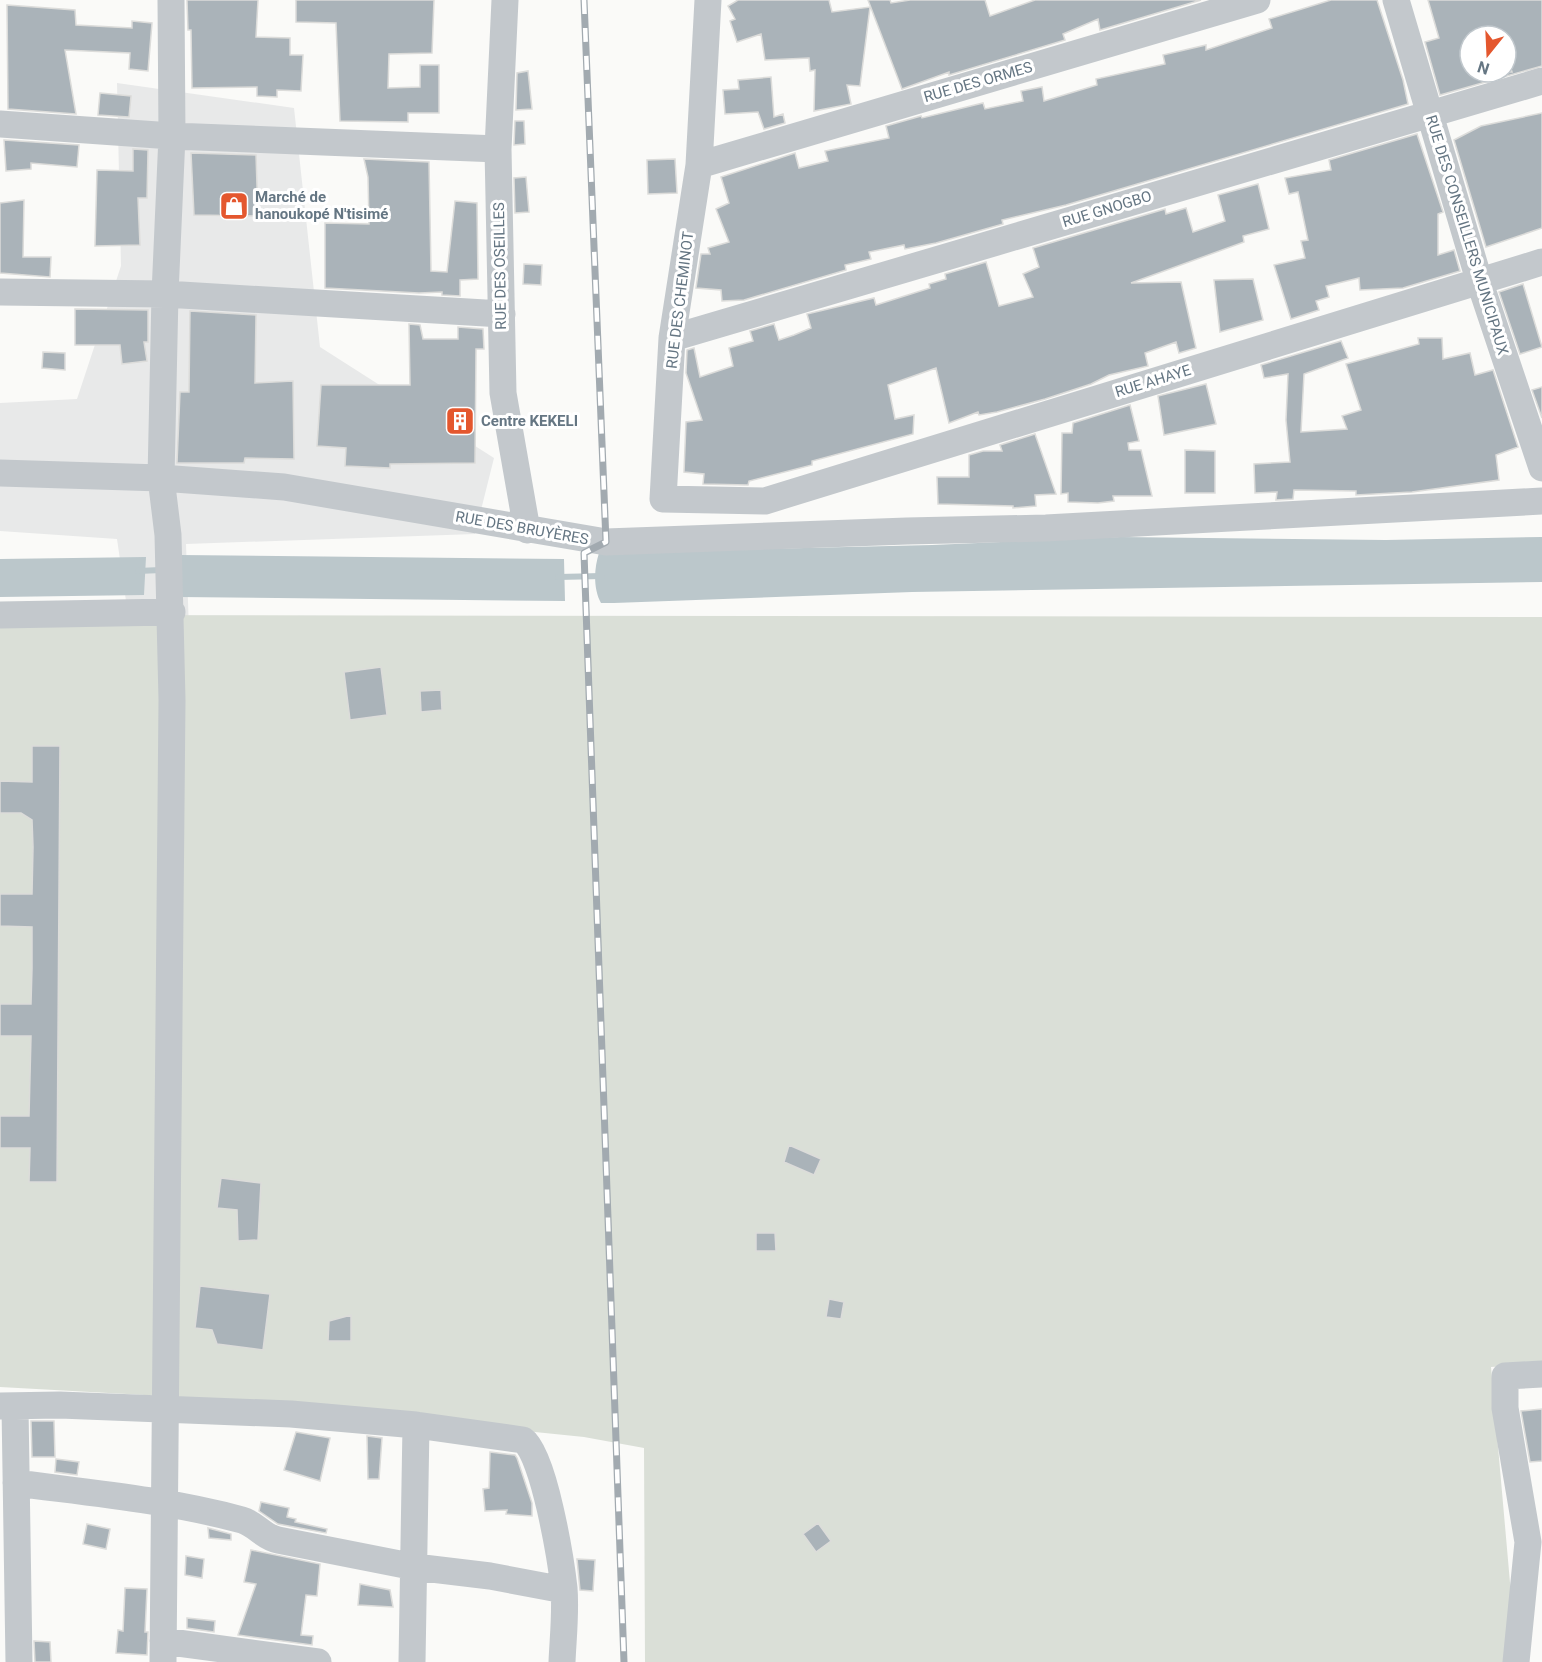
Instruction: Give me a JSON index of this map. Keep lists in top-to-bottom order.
{
  "streets": {
    "street": [
      "RUE DES ORMES",
      "RUE GNOGBO",
      "RUE DES CONSEILLERS MUNICIPAUX",
      "RUE DES OSEILLES",
      "RUE DES CHEMINOT",
      "RUE AHAYE",
      "RUE DES BRUYÈRES"
    ]
  },
  "crossings": [
    ["RUE DES ORMES", "RUE DES CHEMINOT"],
    ["RUE GNOGBO", "RUE DES CONSEILLERS MUNICIPAUX"],
    ["RUE GNOGBO", "RUE DES CHEMINOT"],
    ["RUE DES CONSEILLERS MUNICIPAUX", "RUE AHAYE"],
    ["RUE DES OSEILLES", "RUE DES BRUYÈRES"],
    ["RUE DES CHEMINOT", "RUE AHAYE"]
  ],
  "places": {
    "shop": ["Marché de hanoukopé N'tisimé"],
    "building": ["Centre KEKELI"]
  },
  "north": "bottom"
}
